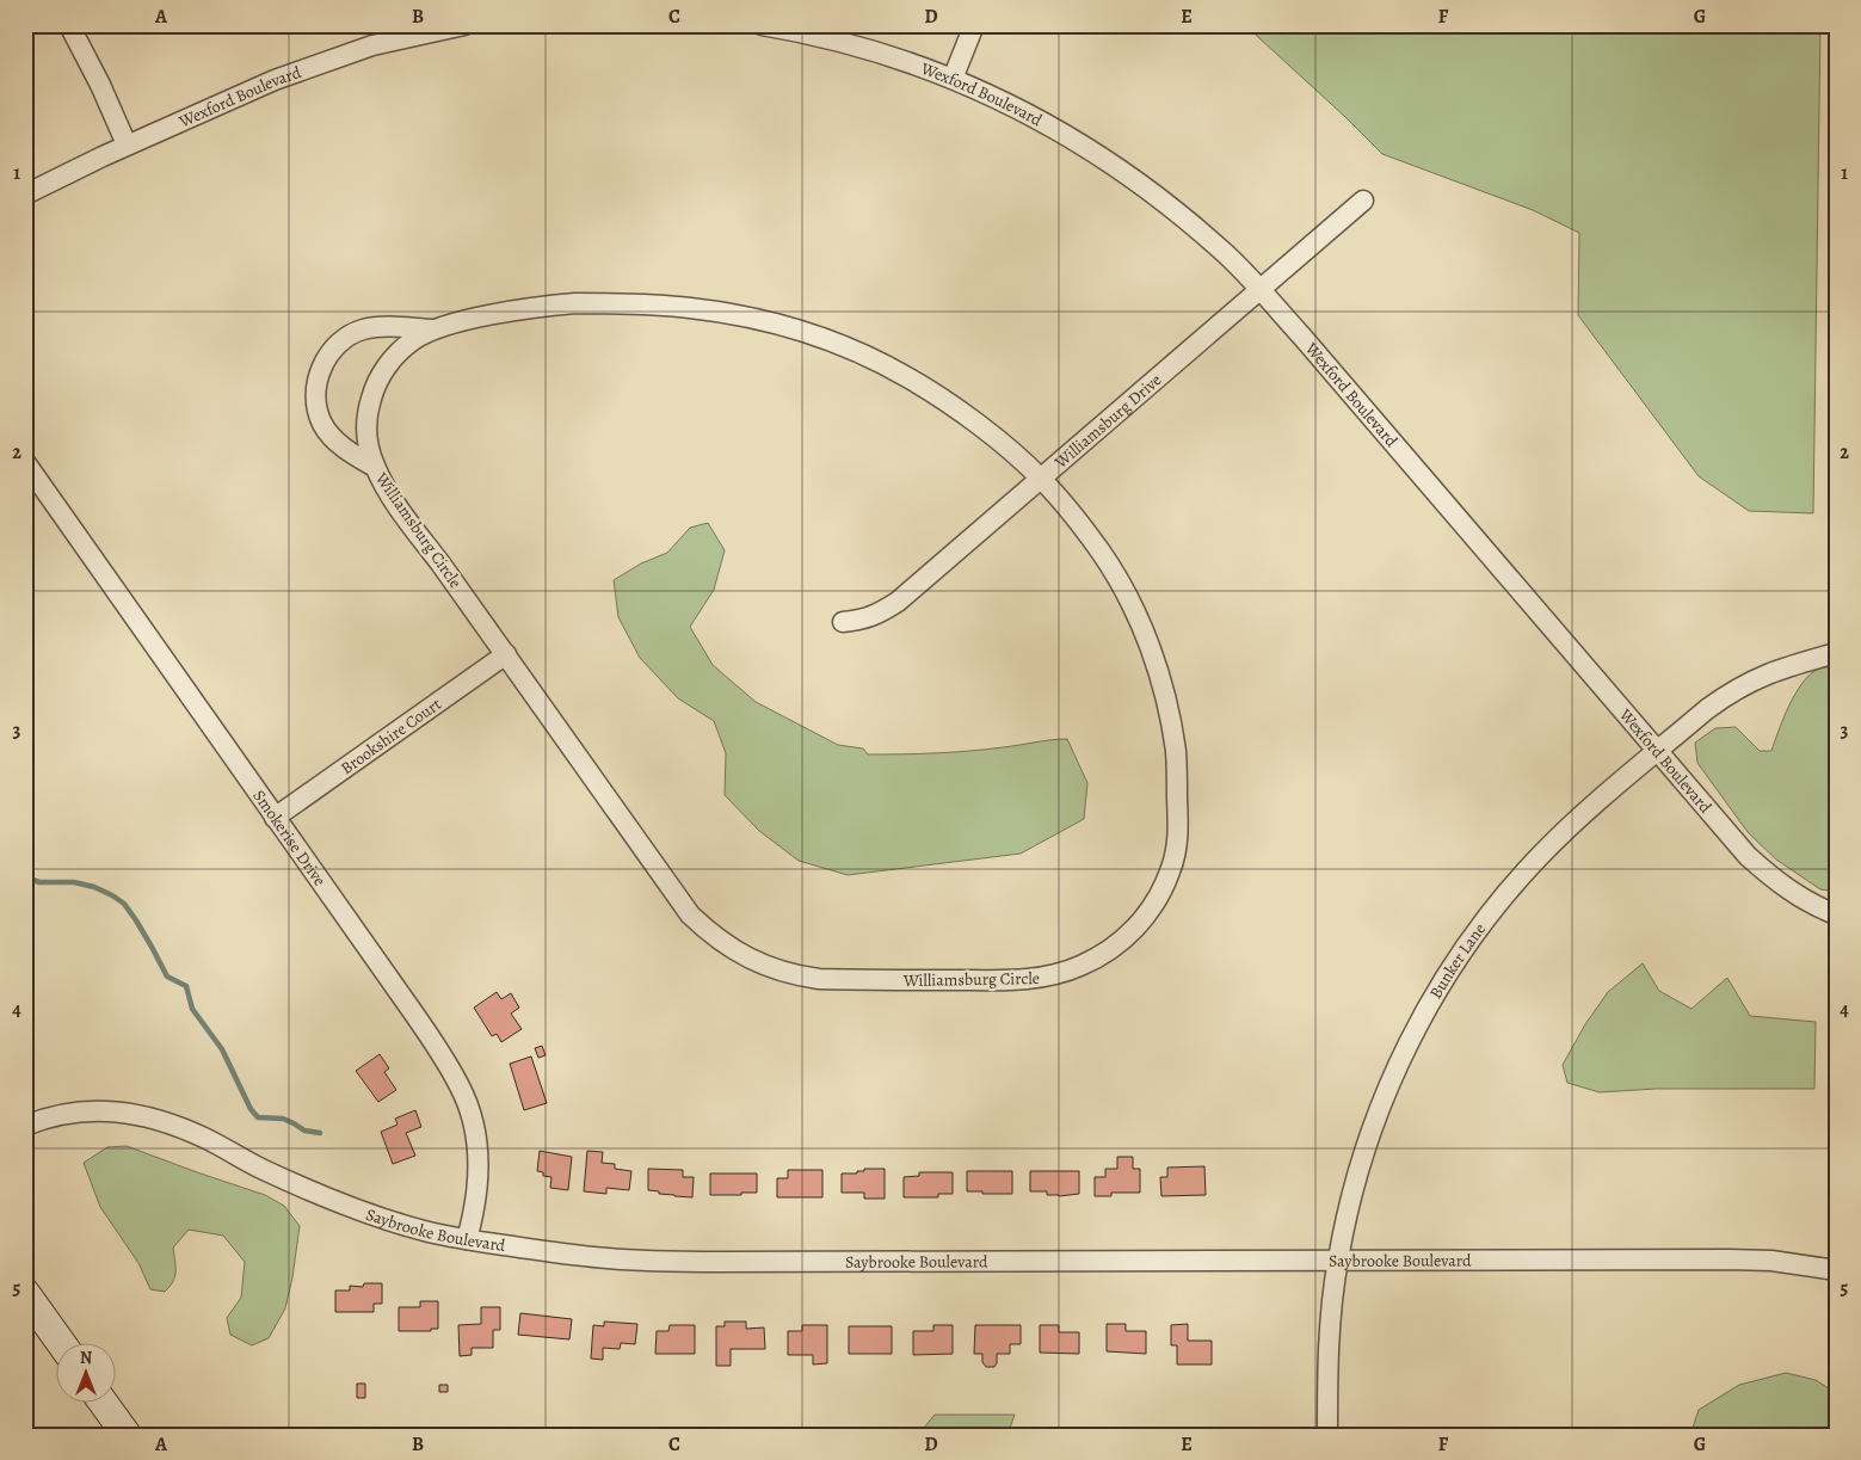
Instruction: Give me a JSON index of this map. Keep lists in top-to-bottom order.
{
  "streets": {
    "street": [
      "Wexford Boulevard",
      "Williamsburg Drive",
      "Williamsburg Circle",
      "Brookshire Court",
      "Smokerise Drive",
      "Bunker Lane",
      "Saybrooke Boulevard"
    ]
  },
  "crossings": [
    ["Wexford Boulevard", "Williamsburg Drive"],
    ["Wexford Boulevard", "Bunker Lane"],
    ["Williamsburg Drive", "Williamsburg Circle"],
    ["Williamsburg Circle", "Brookshire Court"],
    ["Brookshire Court", "Smokerise Drive"],
    ["Smokerise Drive", "Saybrooke Boulevard"],
    ["Bunker Lane", "Saybrooke Boulevard"]
  ],
  "north": "top",
  "grid": {
    "columns": [
      "A",
      "B",
      "C",
      "D",
      "E",
      "F",
      "G"
    ],
    "rows": [
      "1",
      "2",
      "3",
      "4",
      "5"
    ]
  }
}
